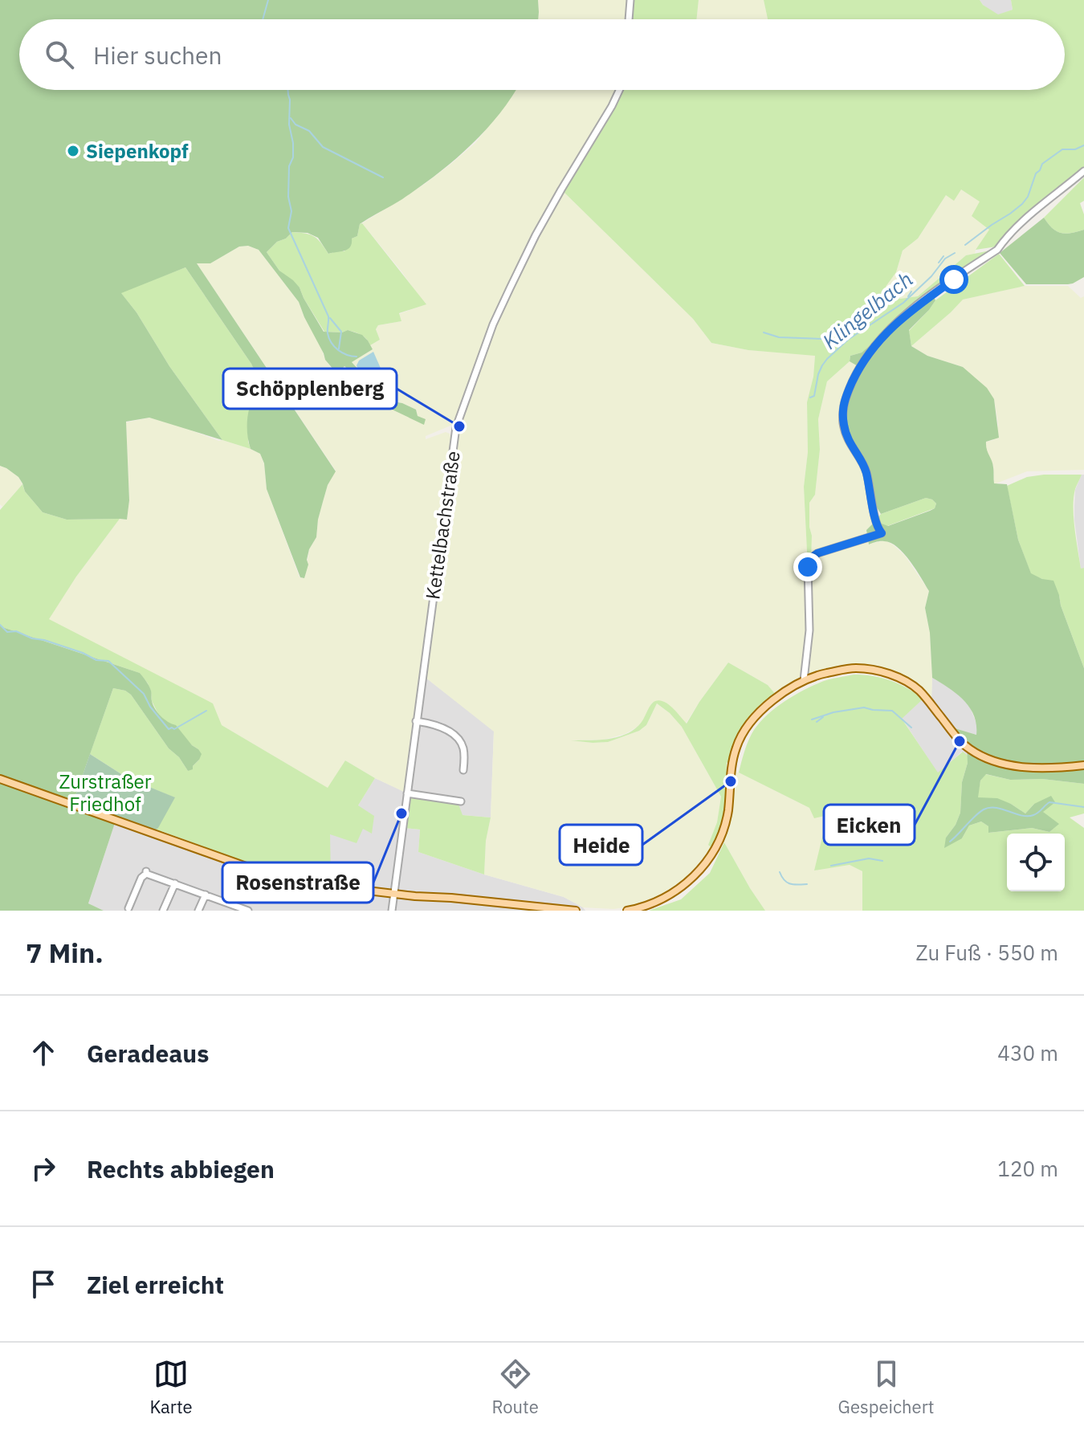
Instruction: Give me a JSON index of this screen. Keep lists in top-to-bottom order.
{
  "streets": {
    "street": ["Kettelbachstraße"]
  },
  "water": ["Klingelbach"],
  "parks": ["Zurstraßer Friedhof"],
  "places": [
    "Siepenkopf",
    "Schöpplenberg",
    "Eicken",
    "Heide",
    "Rosenstraße"
  ],
  "page": {
    "search": "Hier suchen",
    "heading": ["7 Min.", "Zu Fuß · 550 m"],
    "list": [
      ["Geradeaus", "430 m"],
      ["Rechts abbiegen", "120 m"],
      "Ziel erreicht"
    ],
    "nav": ["Karte", "Route", "Gespeichert"]
  }
}
